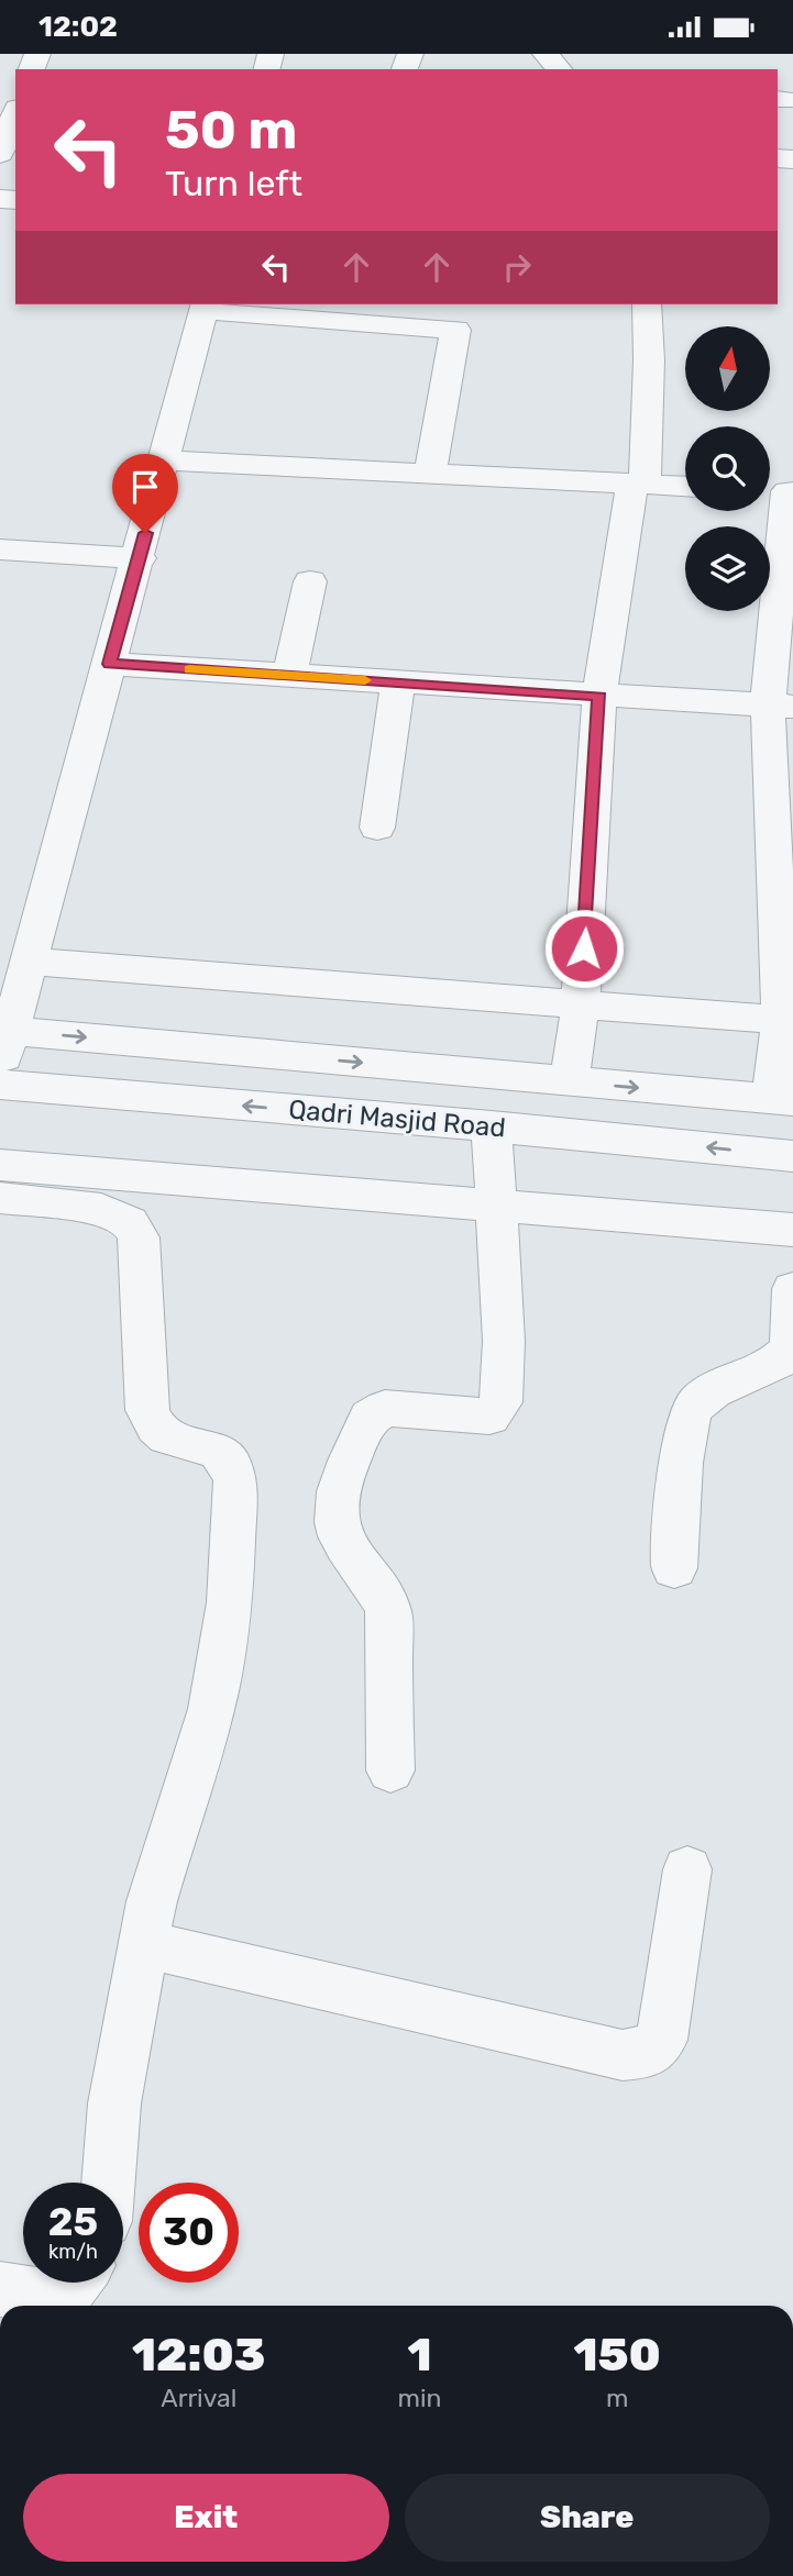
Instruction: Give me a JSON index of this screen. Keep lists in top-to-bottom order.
{
  "streets": {
    "street": ["Qadri Masjid Road"]
  },
  "north": "top",
  "page": {
    "status": "12:02",
    "turn": ["50 m", "Turn left"],
    "speed": "25 km/h",
    "limit": "30",
    "eta": [
      "12:03",
      "Arrival",
      "1",
      "min",
      "150",
      "m"
    ],
    "buttons": ["Exit", "Share"]
  }
}
